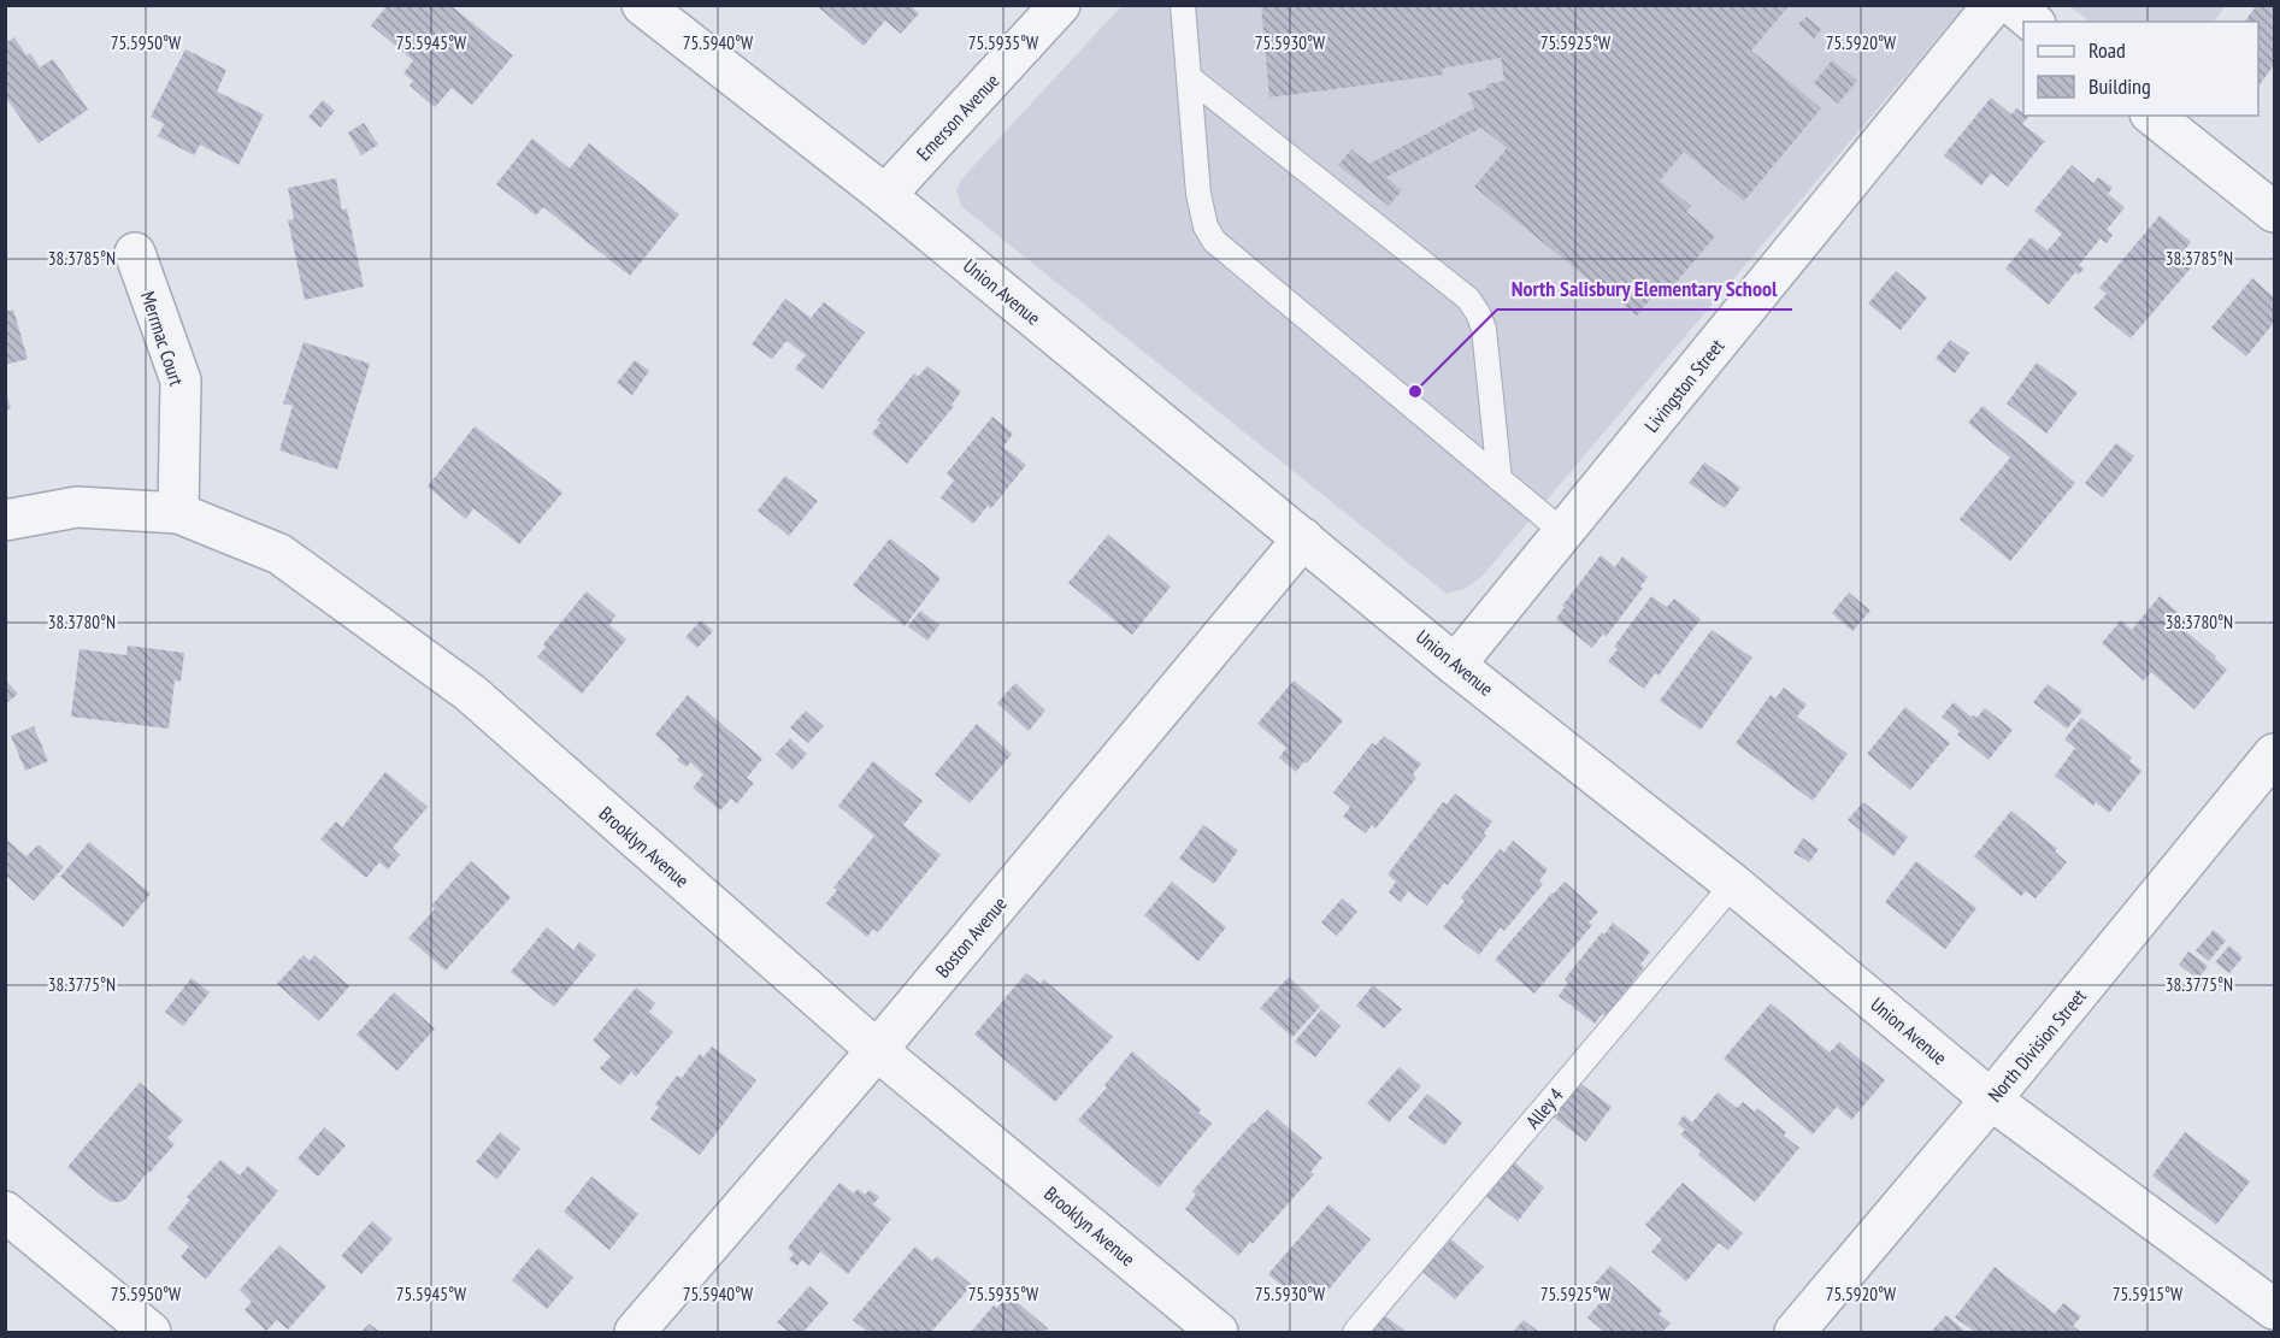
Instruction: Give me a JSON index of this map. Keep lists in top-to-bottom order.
{
  "streets": {
    "street": [
      "Emerson Avenue",
      "Union Avenue",
      "Merrmac Court",
      "Livingston Street",
      "Brooklyn Avenue",
      "Boston Avenue",
      "North Division Street"
    ],
    "lane": ["Alley 4"]
  },
  "crossings": [
    ["Emerson Avenue", "Union Avenue"],
    ["Union Avenue", "Livingston Street"],
    ["Union Avenue", "Boston Avenue"],
    ["Union Avenue", "North Division Street"],
    ["Union Avenue", "Alley 4"],
    ["Merrmac Court", "Brooklyn Avenue"],
    ["Brooklyn Avenue", "Boston Avenue"]
  ],
  "places": ["North Salisbury Elementary School"],
  "legend": ["Road", "Building"],
  "coordinates": [
    "75.5950°W",
    "75.5945°W",
    "75.5940°W",
    "75.5935°W",
    "75.5930°W",
    "75.5925°W",
    "75.5920°W",
    "38.3785°N",
    "38.3780°N",
    "38.3775°N",
    "75.5915°W"
  ]
}
